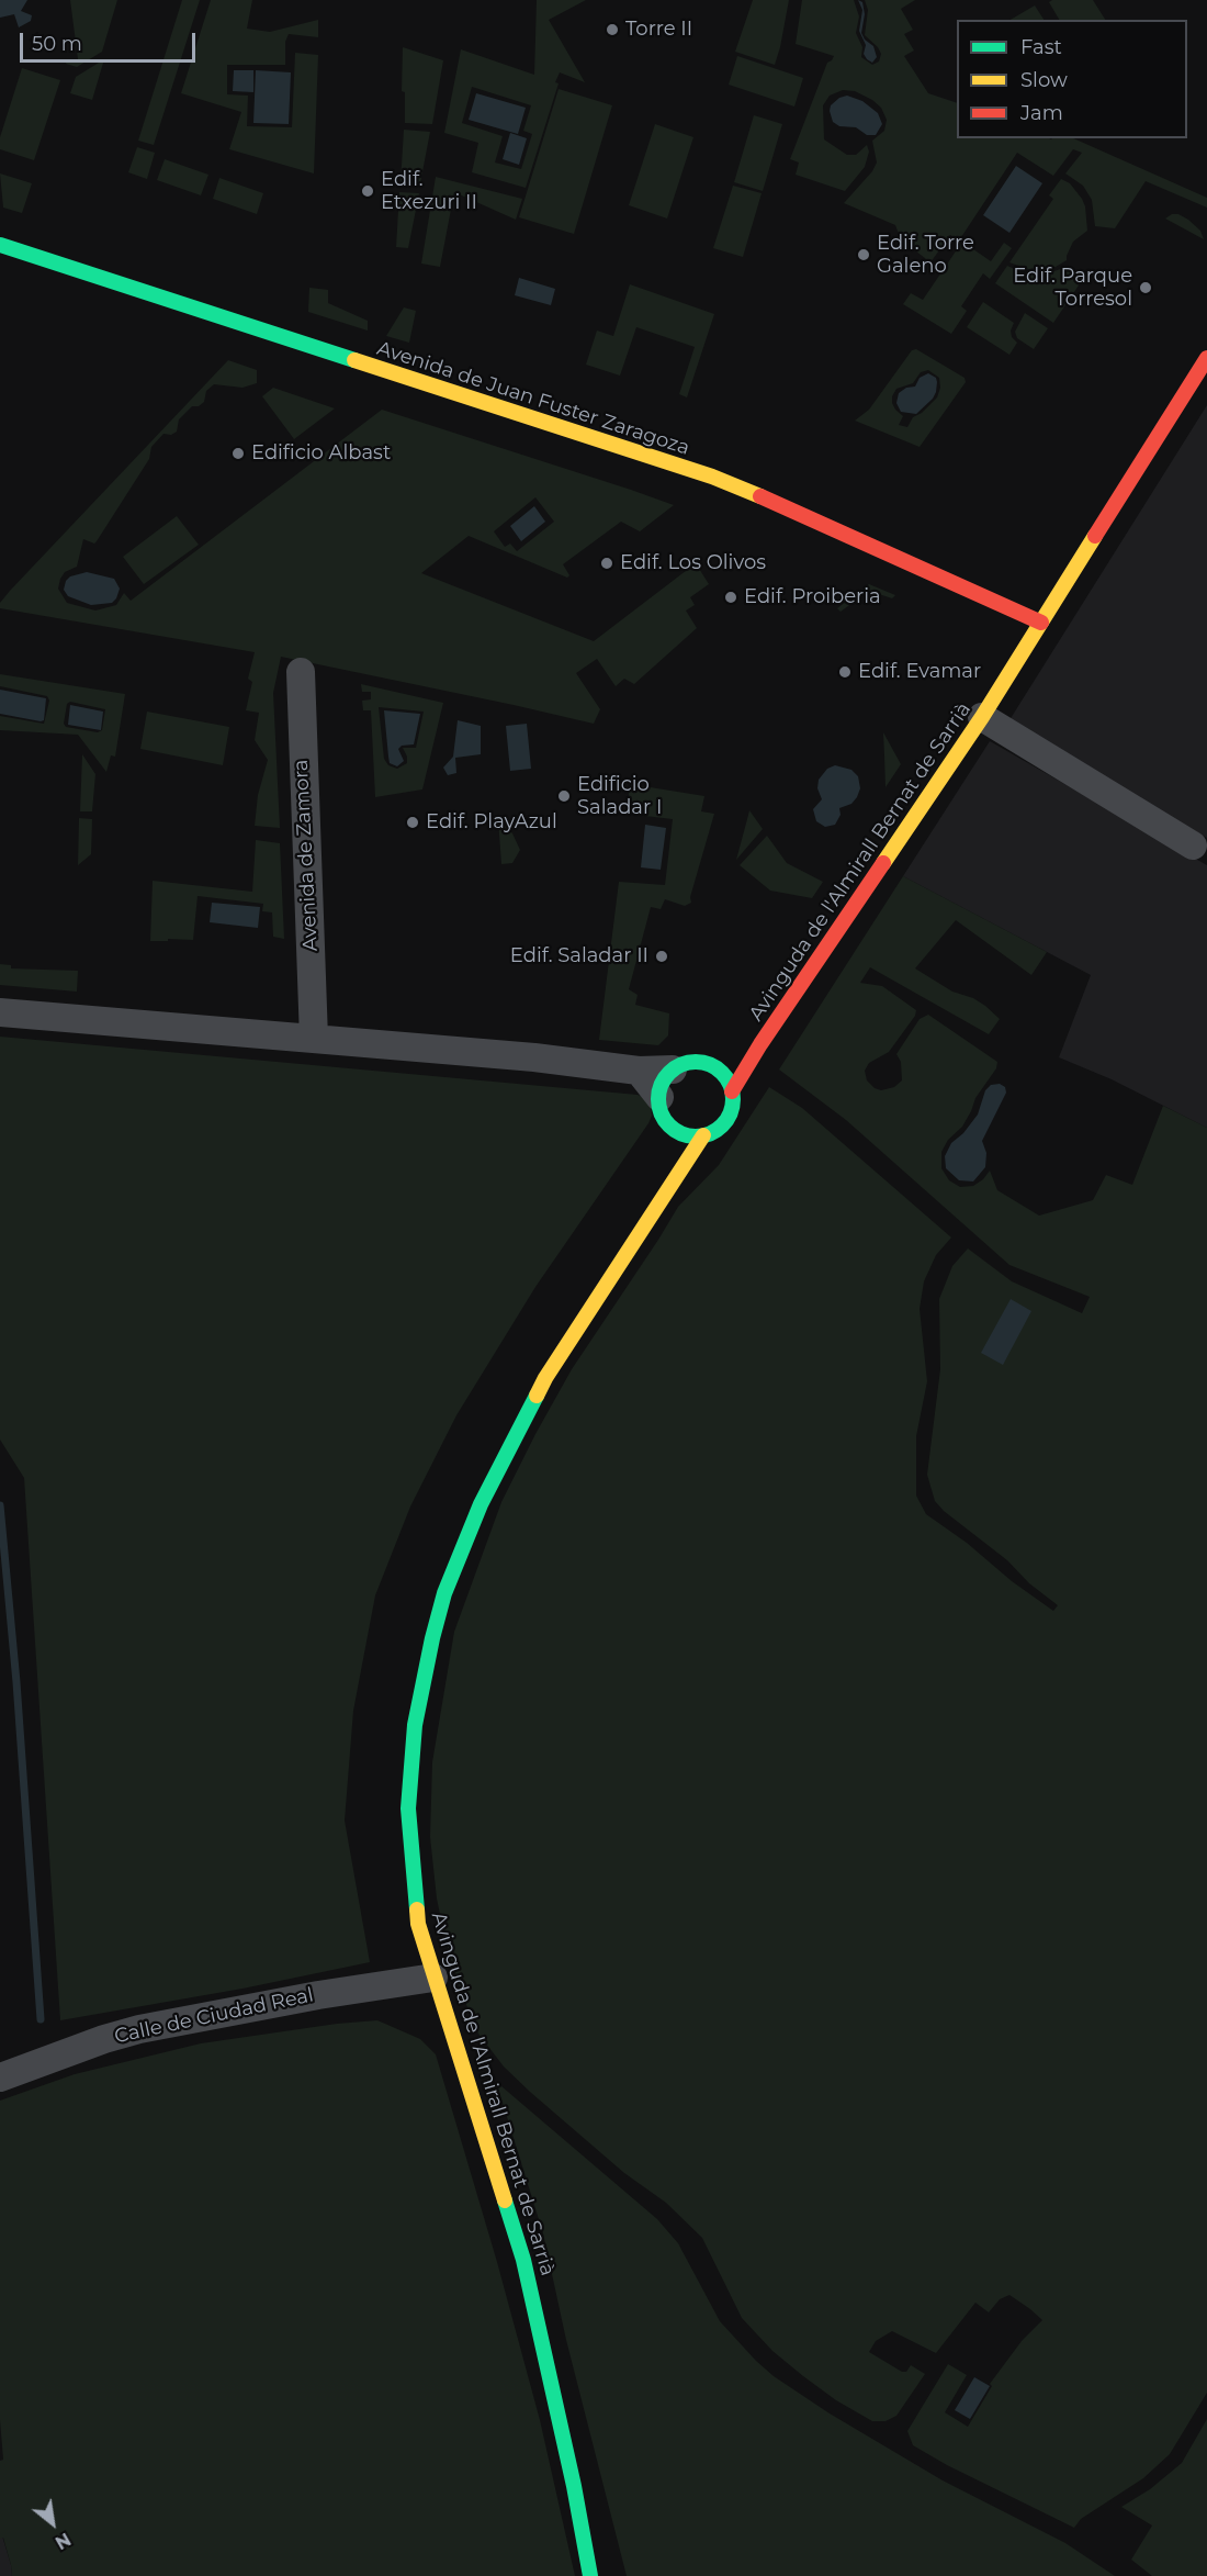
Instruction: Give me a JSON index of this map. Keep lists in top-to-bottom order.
{
  "streets": {
    "street": [
      "Avenida de Juan Fuster Zaragoza",
      "Avenida de Zamora",
      "Avinguda de l'Almirall Bernat de Sarrià",
      "Calle de Ciudad Real"
    ]
  },
  "crossings": [
    ["Avenida de Juan Fuster Zaragoza", "Avinguda de l'Almirall Bernat de Sarrià"],
    ["Avinguda de l'Almirall Bernat de Sarrià", "Calle de Ciudad Real"]
  ],
  "places": [
    "Torre II",
    "Edif. Etxezuri II",
    "Edif. Torre Galeno",
    "Edif. Parque Torresol",
    "Edificio Albast",
    "Edif. Los Olivos",
    "Edif. Proiberia",
    "Edif. Evamar",
    "Edificio Saladar I",
    "Edif. PlayAzul",
    "Edif. Saladar II"
  ],
  "legend": ["Fast", "Slow", "Jam"],
  "scale_bar": "50 m",
  "north": "bottom right"
}
